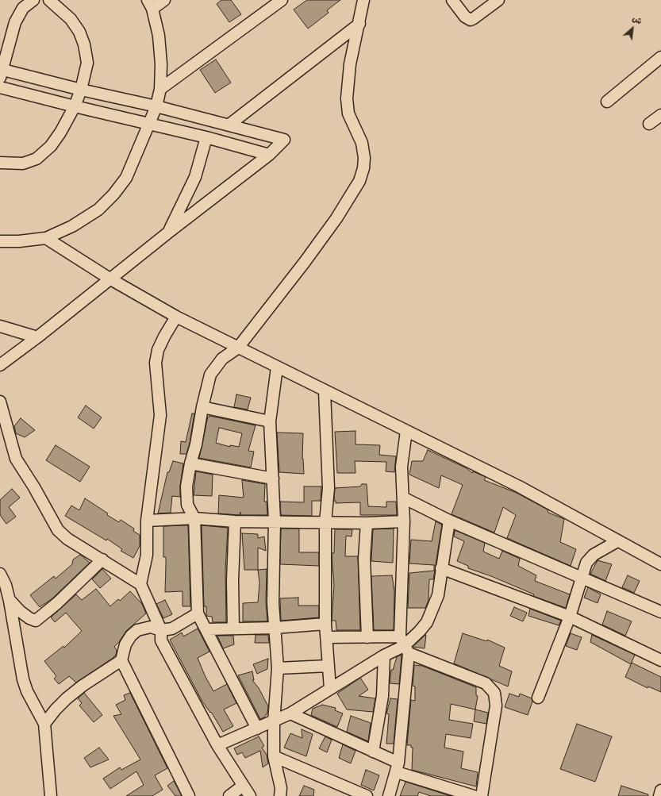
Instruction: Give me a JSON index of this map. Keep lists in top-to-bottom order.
{
  "north": "top right"
}
